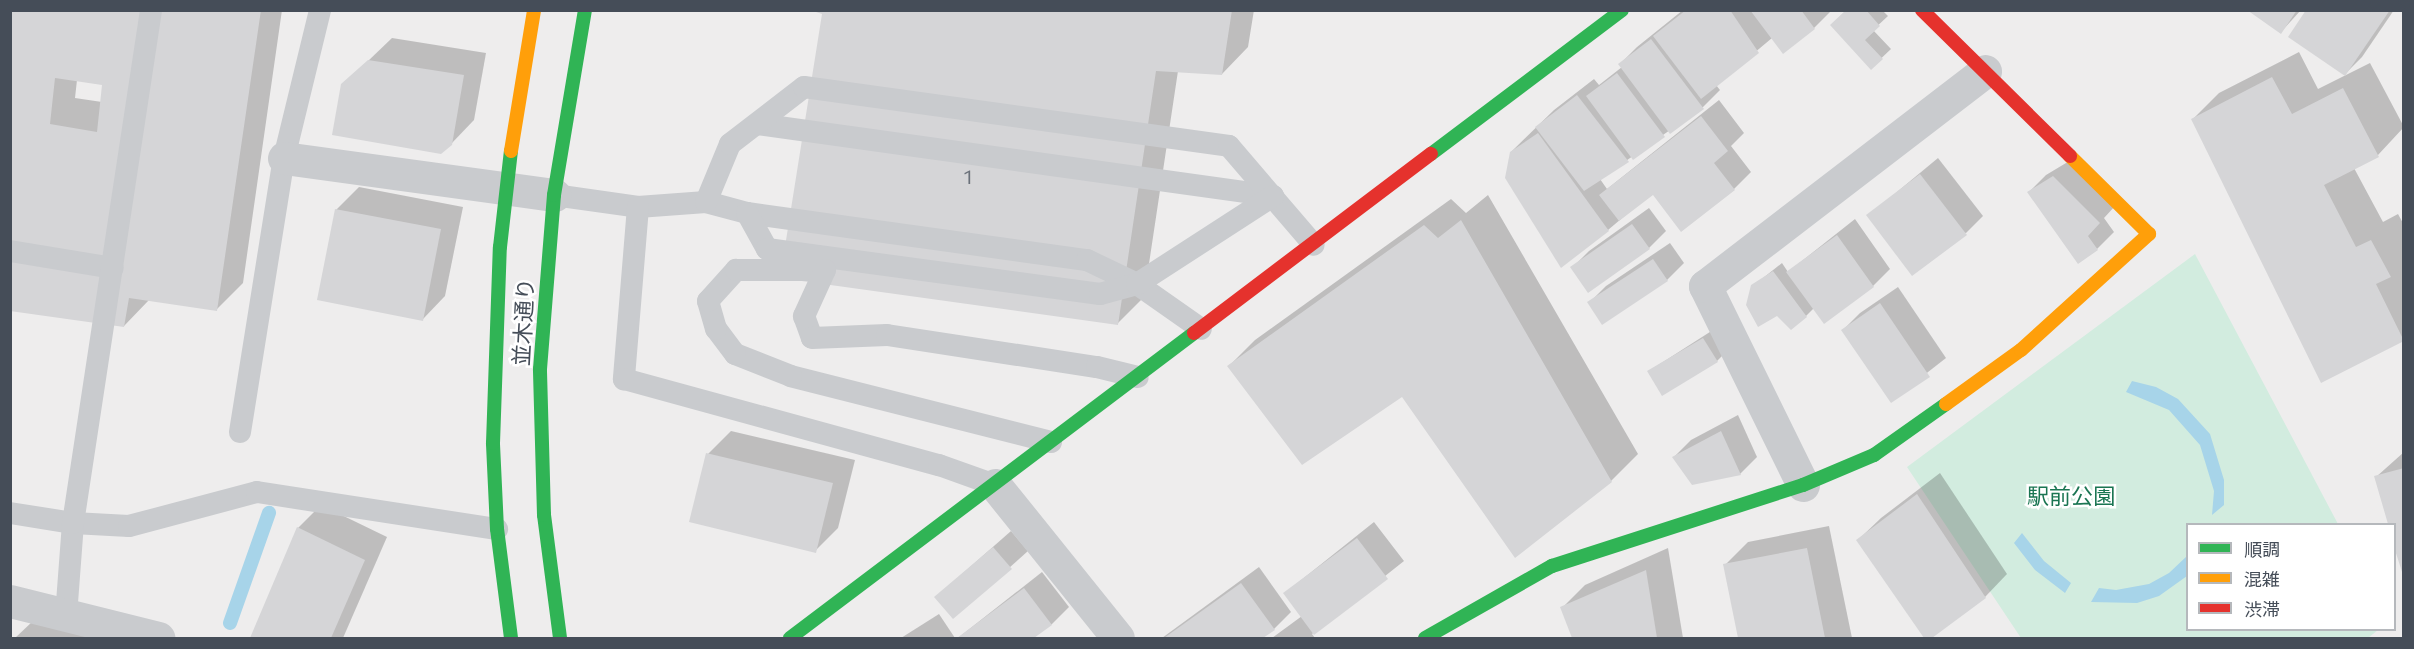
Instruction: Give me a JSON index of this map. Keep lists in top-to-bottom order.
{
  "streets": {
    "street": ["並木通り"]
  },
  "parks": ["駅前公園"],
  "house_numbers": ["1"],
  "legend": ["順調", "混雑", "渋滞"]
}
